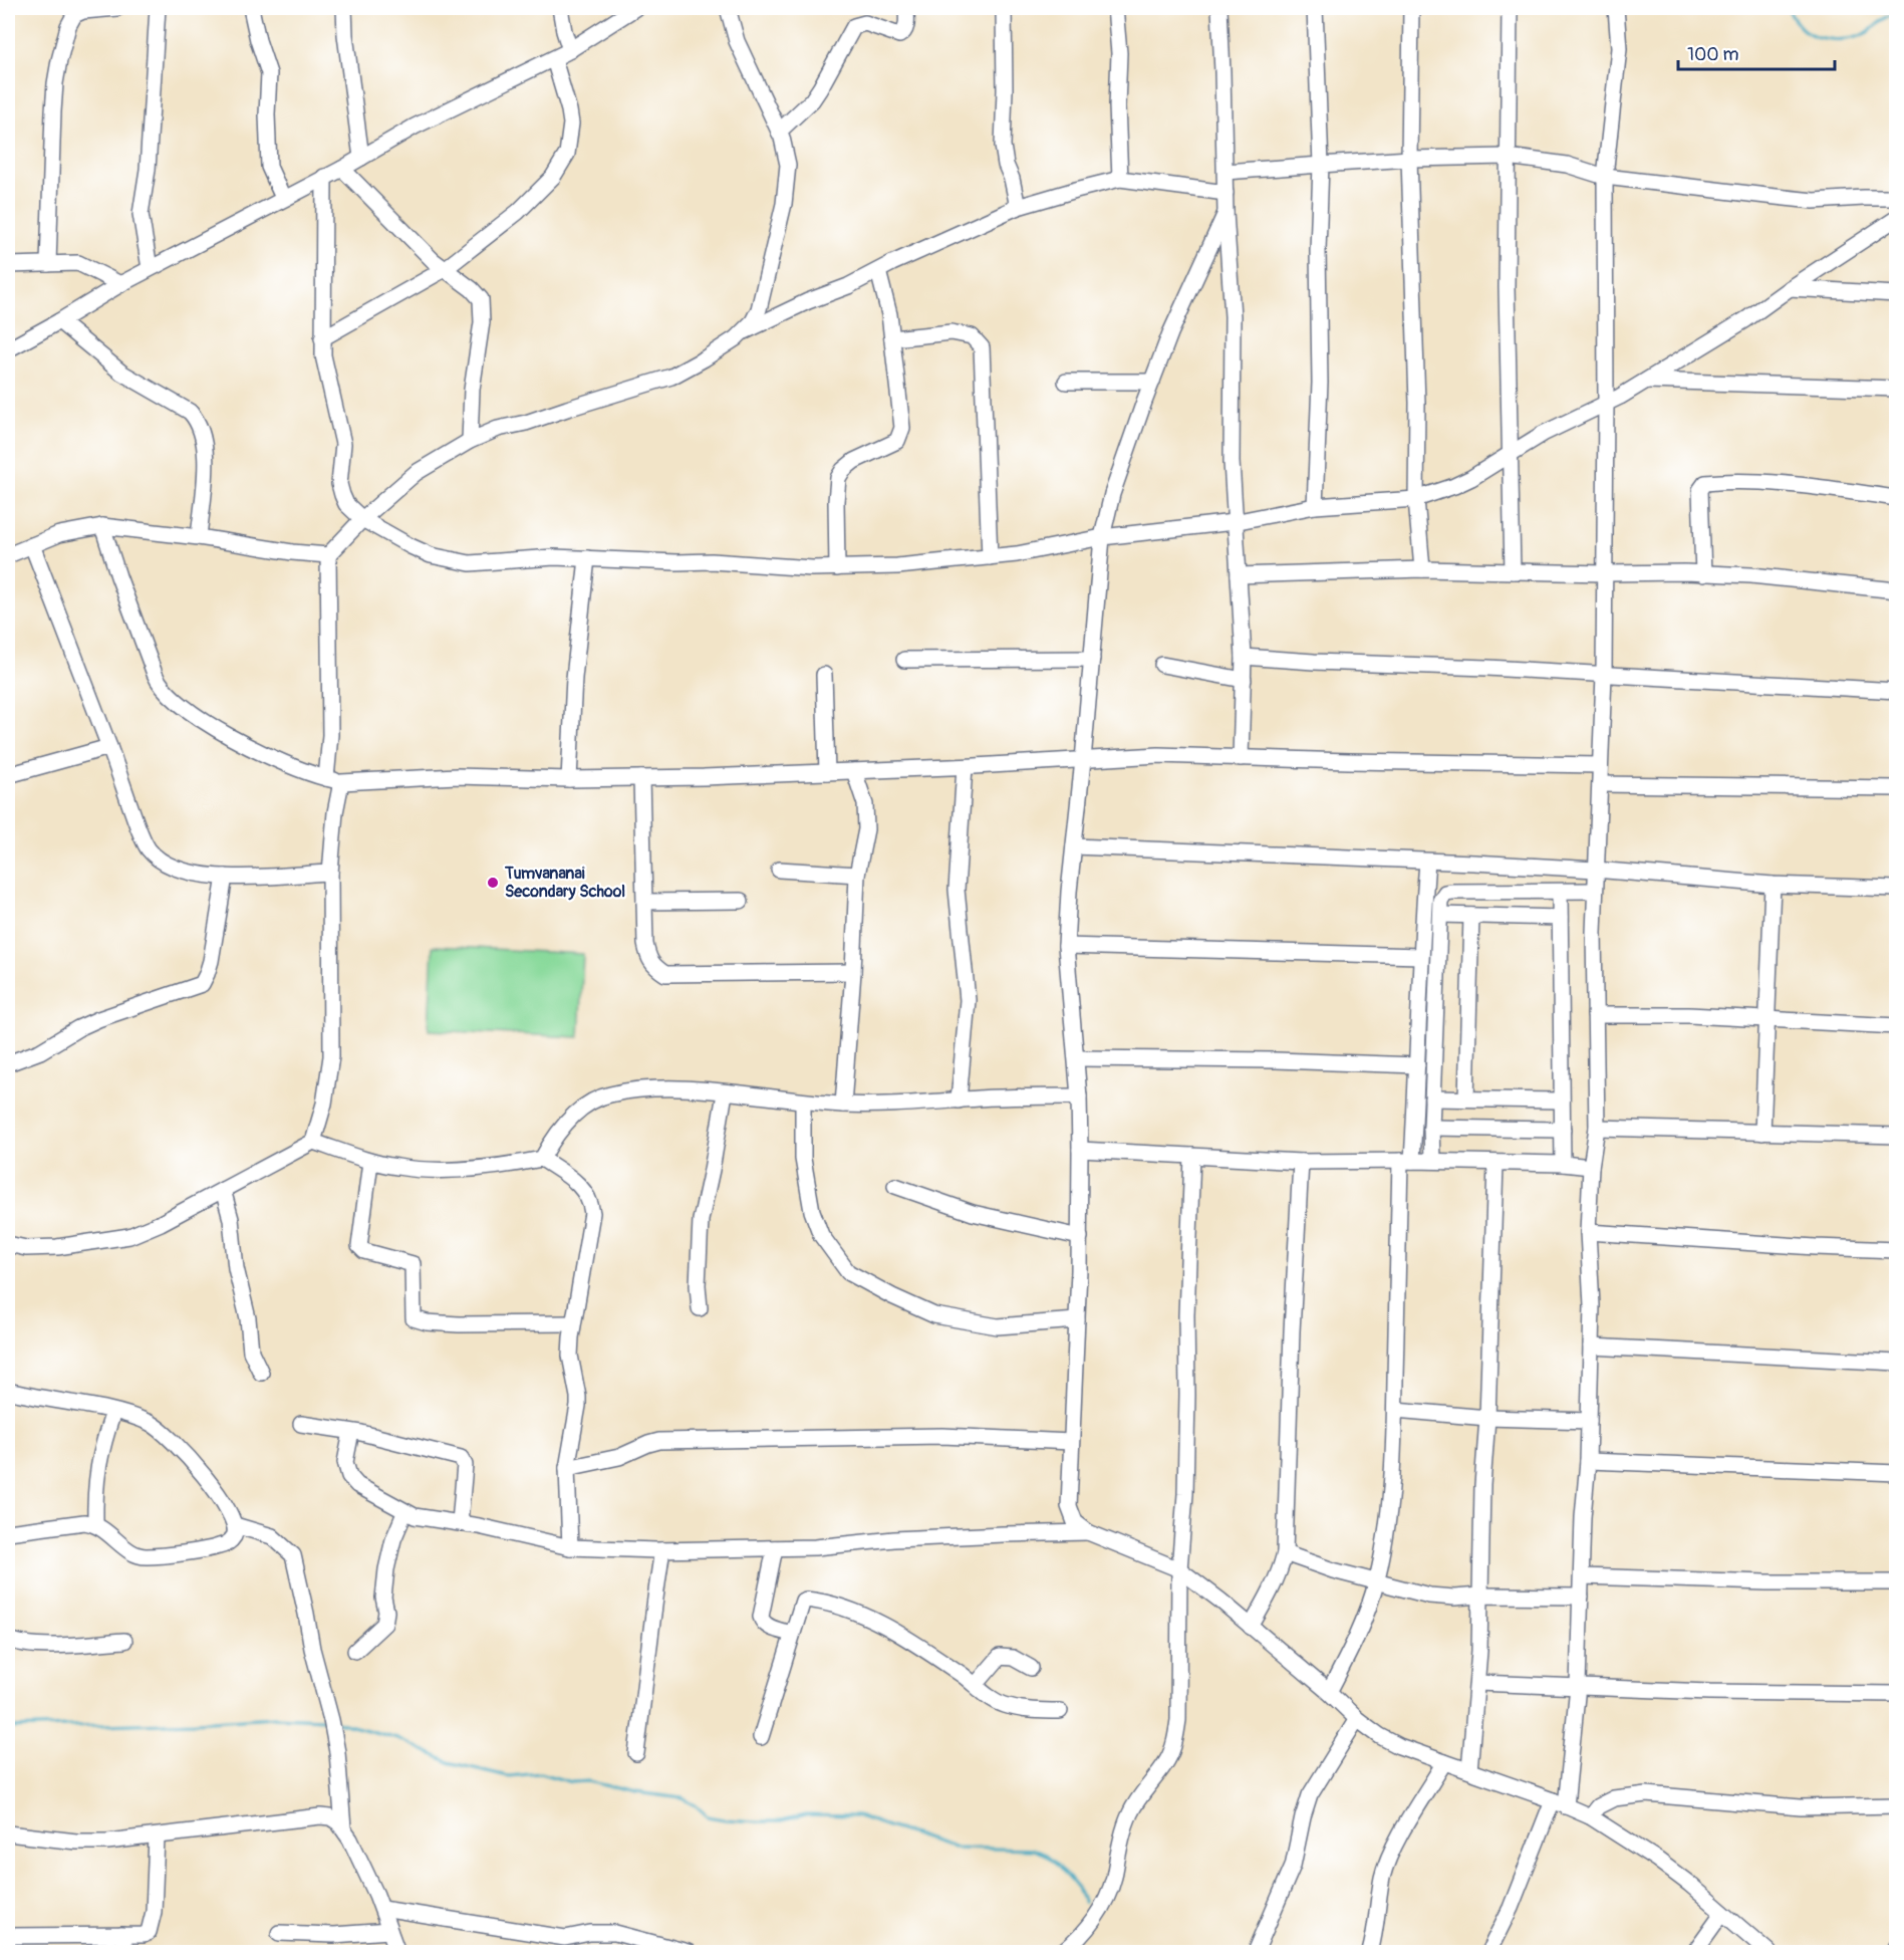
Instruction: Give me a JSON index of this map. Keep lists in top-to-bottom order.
{
  "places": ["Tumvananai Secondary School"],
  "scale_bar": "100 m"
}
